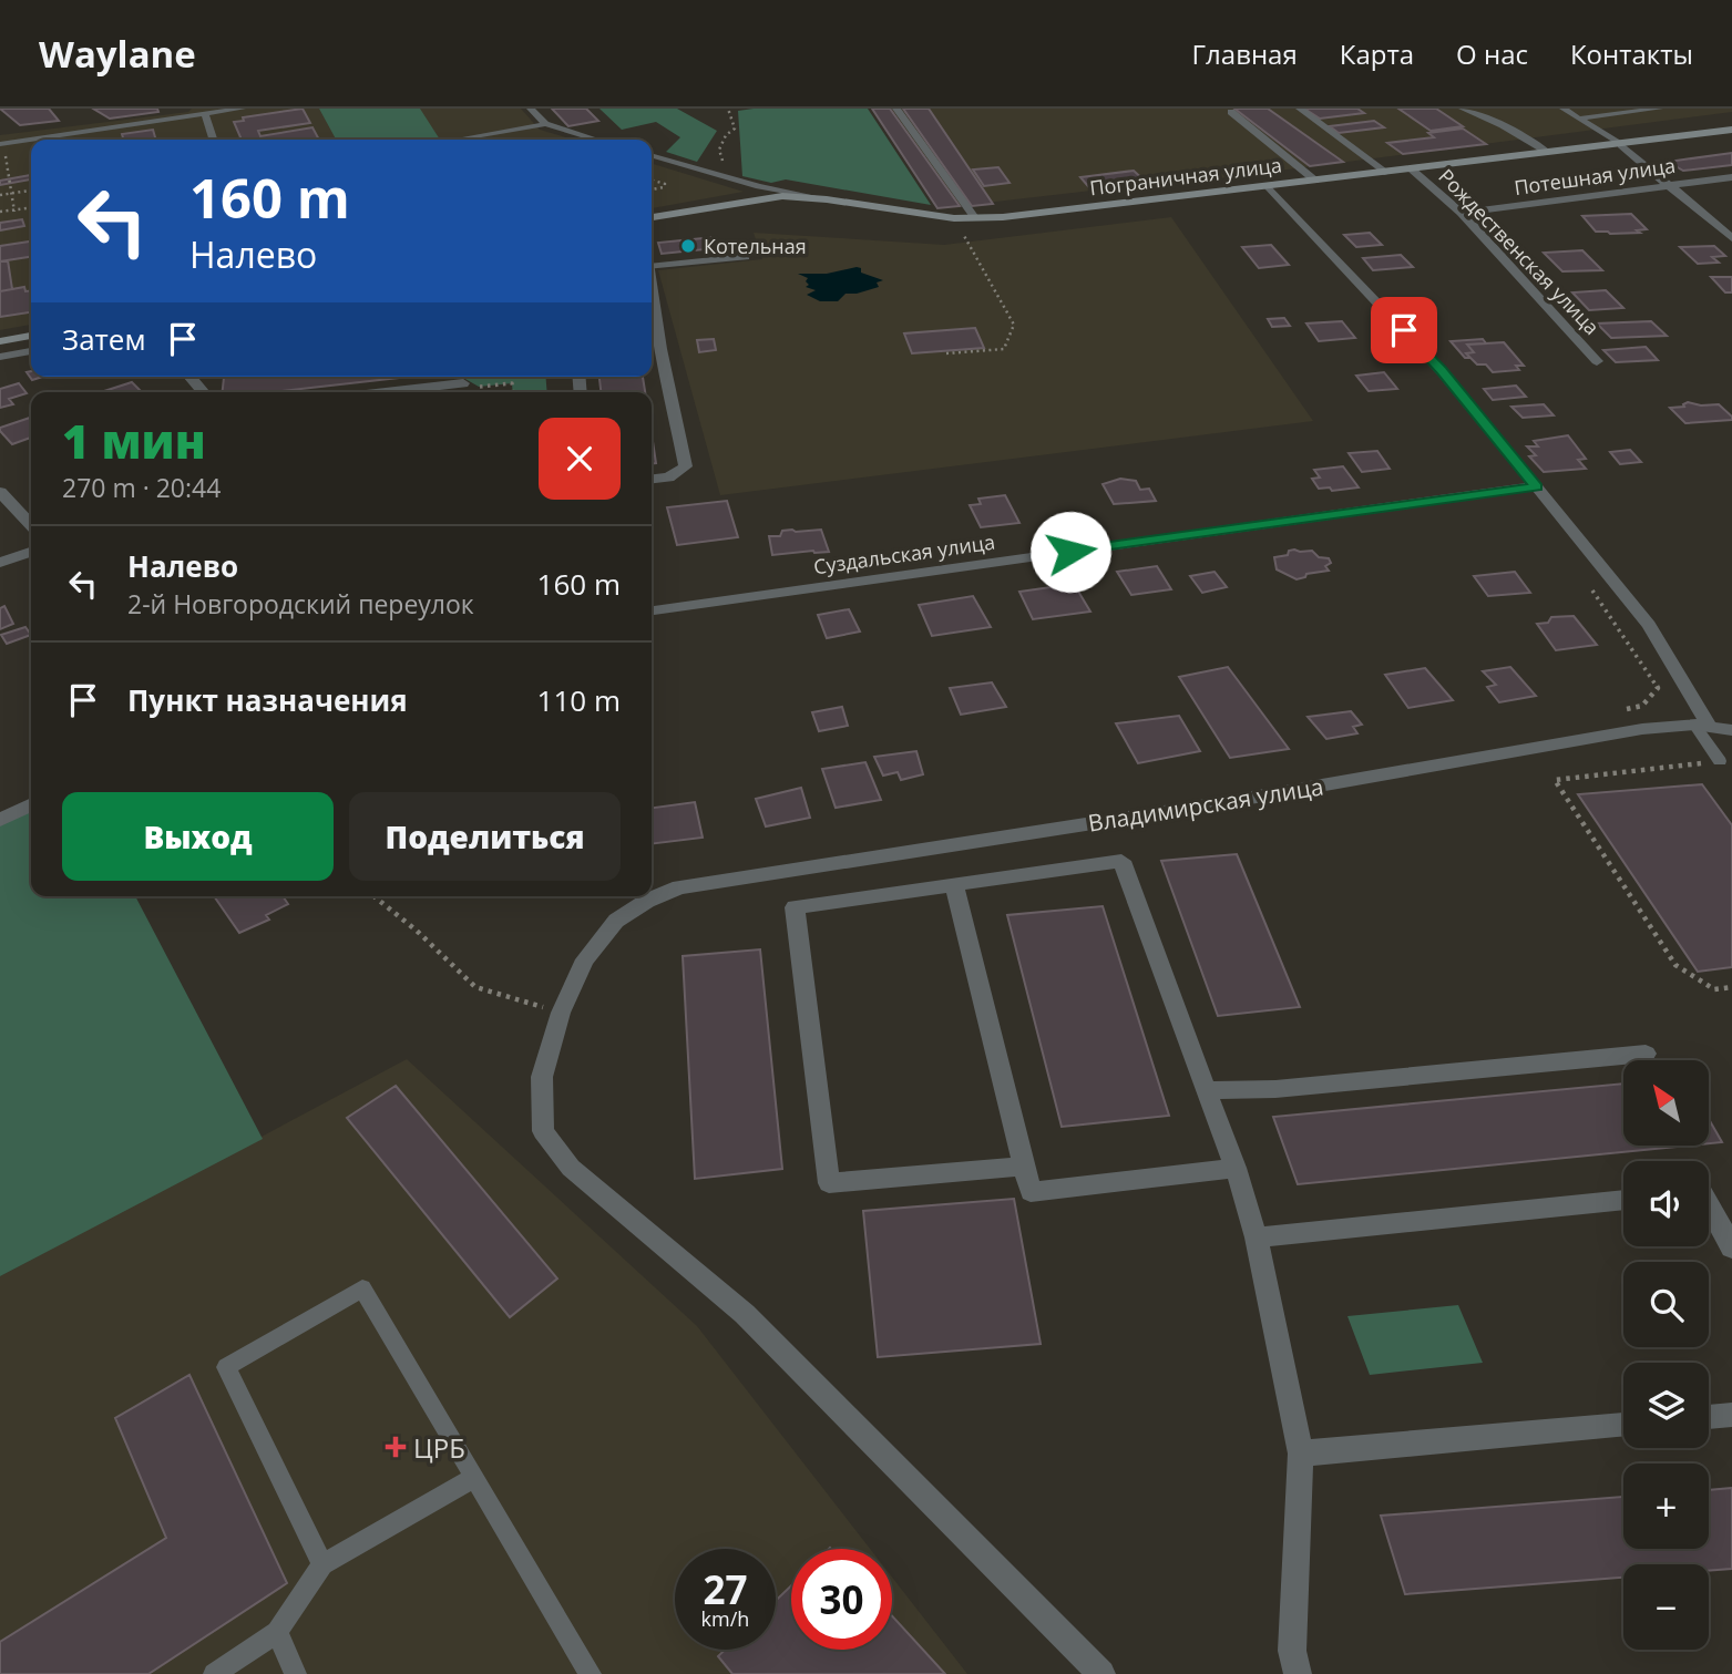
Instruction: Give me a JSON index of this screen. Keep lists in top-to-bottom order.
{
  "streets": {
    "street": [
      "Пограничная улица",
      "Потешная улица",
      "Рождественская улица",
      "Суздальская улица",
      "Владимирская улица"
    ]
  },
  "crossings": [
    ["Пограничная улица", "Рождественская улица"],
    ["Потешная улица", "Рождественская улица"]
  ],
  "places": {
    "other": ["Котельная"],
    "health": ["ЦРБ"]
  },
  "north": "top left",
  "page": {
    "header": "Waylane",
    "nav": [
      "Главная",
      "Карта",
      "О нас",
      "Контакты"
    ],
    "turn": ["160 m", "Налево"],
    "then": "Затем",
    "heading": ["1 мин", "270 m · 20:44"],
    "list": [
      {
        "name": "Налево",
        "note": "2-й Новгородский переулок",
        "value": "160 m"
      },
      {
        "name": "Пункт назначения",
        "value": "110 m"
      }
    ],
    "buttons": ["Выход", "Поделиться"],
    "map_buttons": ["+", "−"],
    "speed": "27 km/h",
    "limit": "30"
  }
}
